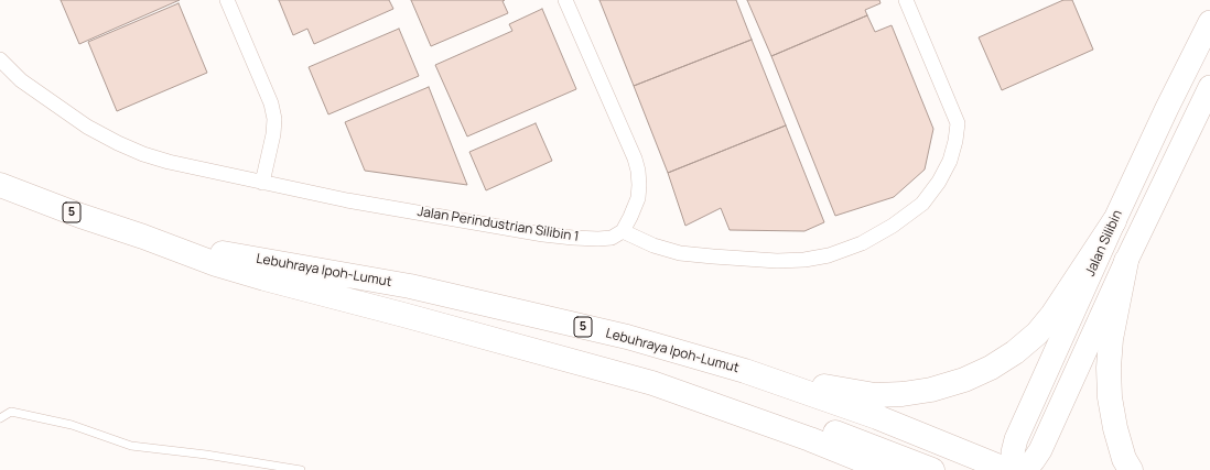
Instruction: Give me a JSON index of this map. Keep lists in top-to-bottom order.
{
  "streets": {
    "highway": ["5", "Lebuhraya Ipoh-Lumut"],
    "main road": ["Jalan Silibin"],
    "street": ["Jalan Perindustrian Silibin 1"]
  }
}
